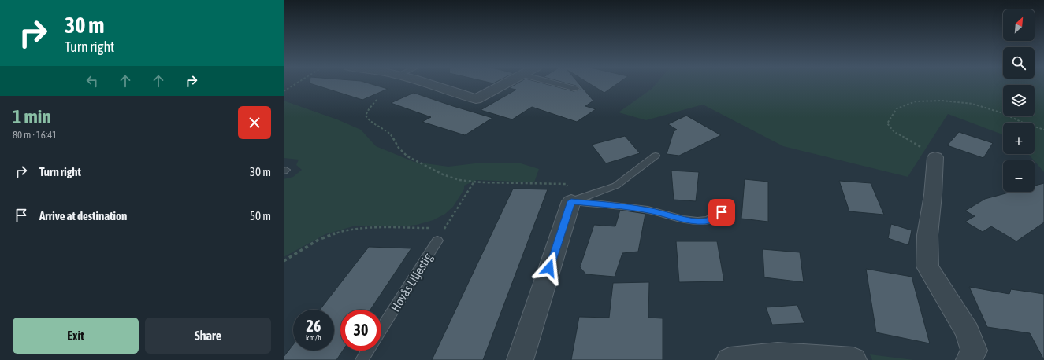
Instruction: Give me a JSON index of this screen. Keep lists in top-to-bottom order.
{
  "streets": {
    "lane": ["Hovås Liljestig"]
  },
  "north": "top right",
  "page": {
    "turn": ["30 m", "Turn right"],
    "map_buttons": ["+", "−"],
    "heading": ["1 min", "80 m · 16:41"],
    "list": [
      {
        "name": "Turn right",
        "value": "30 m"
      },
      {
        "name": "Arrive at destination",
        "value": "50 m"
      }
    ],
    "speed": "26 km/h",
    "limit": "30",
    "buttons": ["Exit", "Share"]
  }
}
